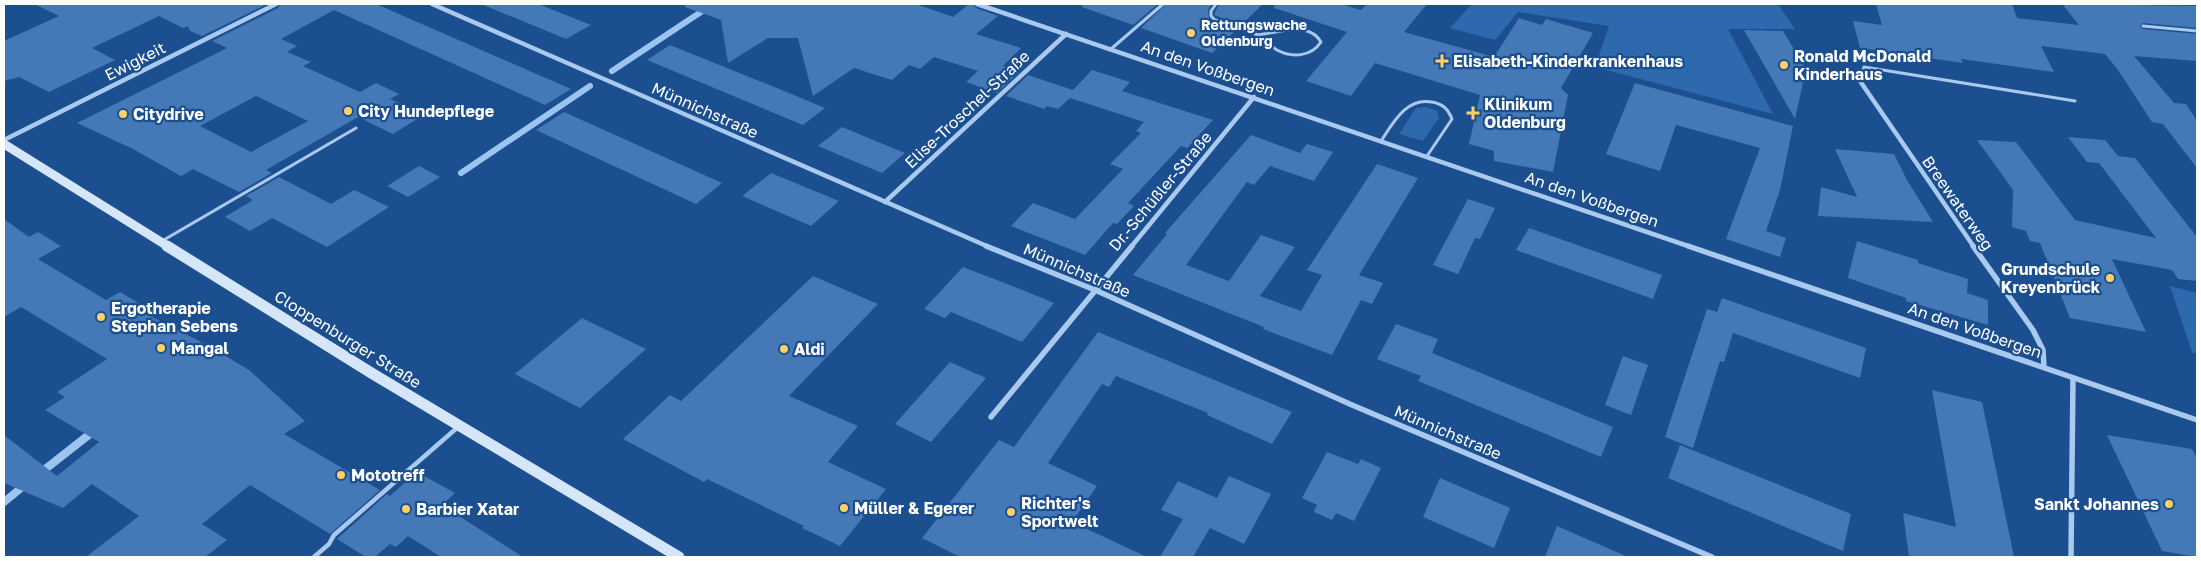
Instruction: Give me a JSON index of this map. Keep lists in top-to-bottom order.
{
  "streets": {
    "main road": ["Cloppenburger Straße"],
    "street": [
      "Ewigkeit",
      "An den Voßbergen",
      "Elise-Troschel-Straße",
      "Münnichstraße",
      "Dr.-Schüßler-Straße",
      "Breewaterweg"
    ]
  },
  "crossings": [
    ["Ewigkeit", "Cloppenburger Straße"],
    ["An den Voßbergen", "Elise-Troschel-Straße"],
    ["An den Voßbergen", "Dr.-Schüßler-Straße"],
    ["An den Voßbergen", "Breewaterweg"],
    ["Elise-Troschel-Straße", "Münnichstraße"],
    ["Münnichstraße", "Dr.-Schüßler-Straße"]
  ],
  "places": {
    "other": [
      "Rettungswache Oldenburg",
      "Ronald McDonald Kinderhaus",
      "City Hundepflege",
      "Citydrive",
      "Grundschule Kreyenbrück",
      "Ergotherapie Stephan Sebens",
      "Mangal",
      "Aldi",
      "Mototreff",
      "Sankt Johannes",
      "Müller & Egerer",
      "Barbier Xatar",
      "Richter's Sportwelt"
    ],
    "health": ["Elisabeth-Kinderkrankenhaus", "Klinikum Oldenburg"]
  }
}
